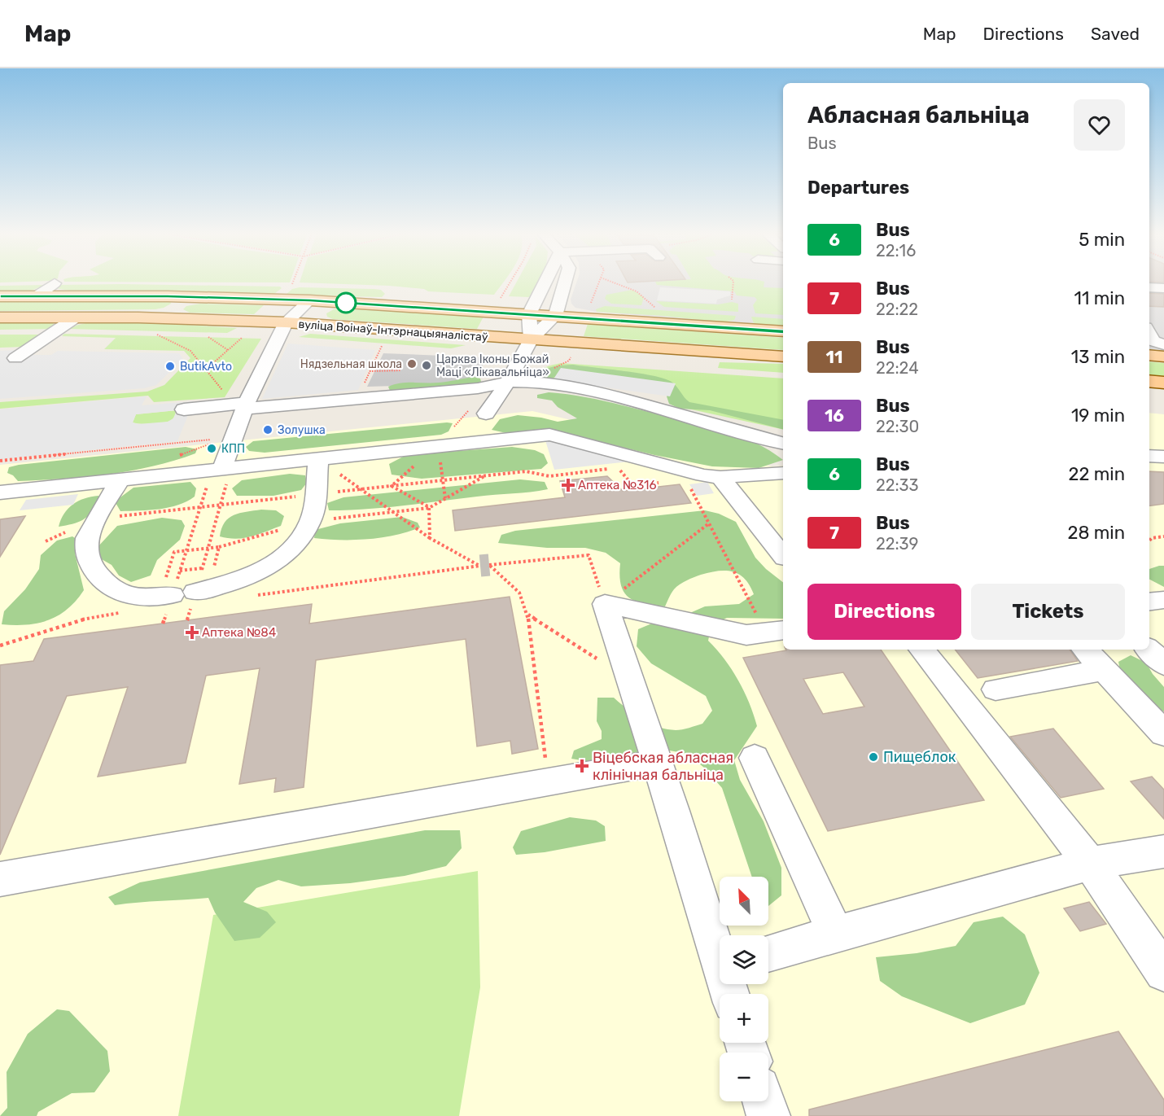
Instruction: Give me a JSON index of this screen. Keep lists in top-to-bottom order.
{
  "streets": {
    "main road": ["вуліца Воінаў-Інтэрнацыяналістаў"]
  },
  "places": {
    "other": [
      "Нядзельная школа",
      "Царква Іконы Божай Маці «Лікавальніца»",
      "ButikAvto",
      "Золушка",
      "КПП",
      "Пищеблок"
    ],
    "health": ["Аптека №316", "Аптека №84", "Віцебская абласная клінічная бальніца"]
  },
  "lines": ["bus line 6"],
  "north": "top left",
  "page": {
    "header": "Map",
    "nav": ["Map", "Directions", "Saved"],
    "heading": [
      ["Абласная бальніца", "Bus"],
      "Departures"
    ],
    "list": [
      {
        "mark": "6",
        "name": "Bus",
        "note": "22:16",
        "value": "5 min"
      },
      {
        "mark": "7",
        "name": "Bus",
        "note": "22:22",
        "value": "11 min"
      },
      {
        "mark": "11",
        "name": "Bus",
        "note": "22:24",
        "value": "13 min"
      },
      {
        "mark": "16",
        "name": "Bus",
        "note": "22:30",
        "value": "19 min"
      },
      {
        "mark": "6",
        "name": "Bus",
        "note": "22:33",
        "value": "22 min"
      },
      {
        "mark": "7",
        "name": "Bus",
        "note": "22:39",
        "value": "28 min"
      }
    ],
    "buttons": ["Directions", "Tickets"],
    "map_buttons": ["+", "−"]
  }
}
